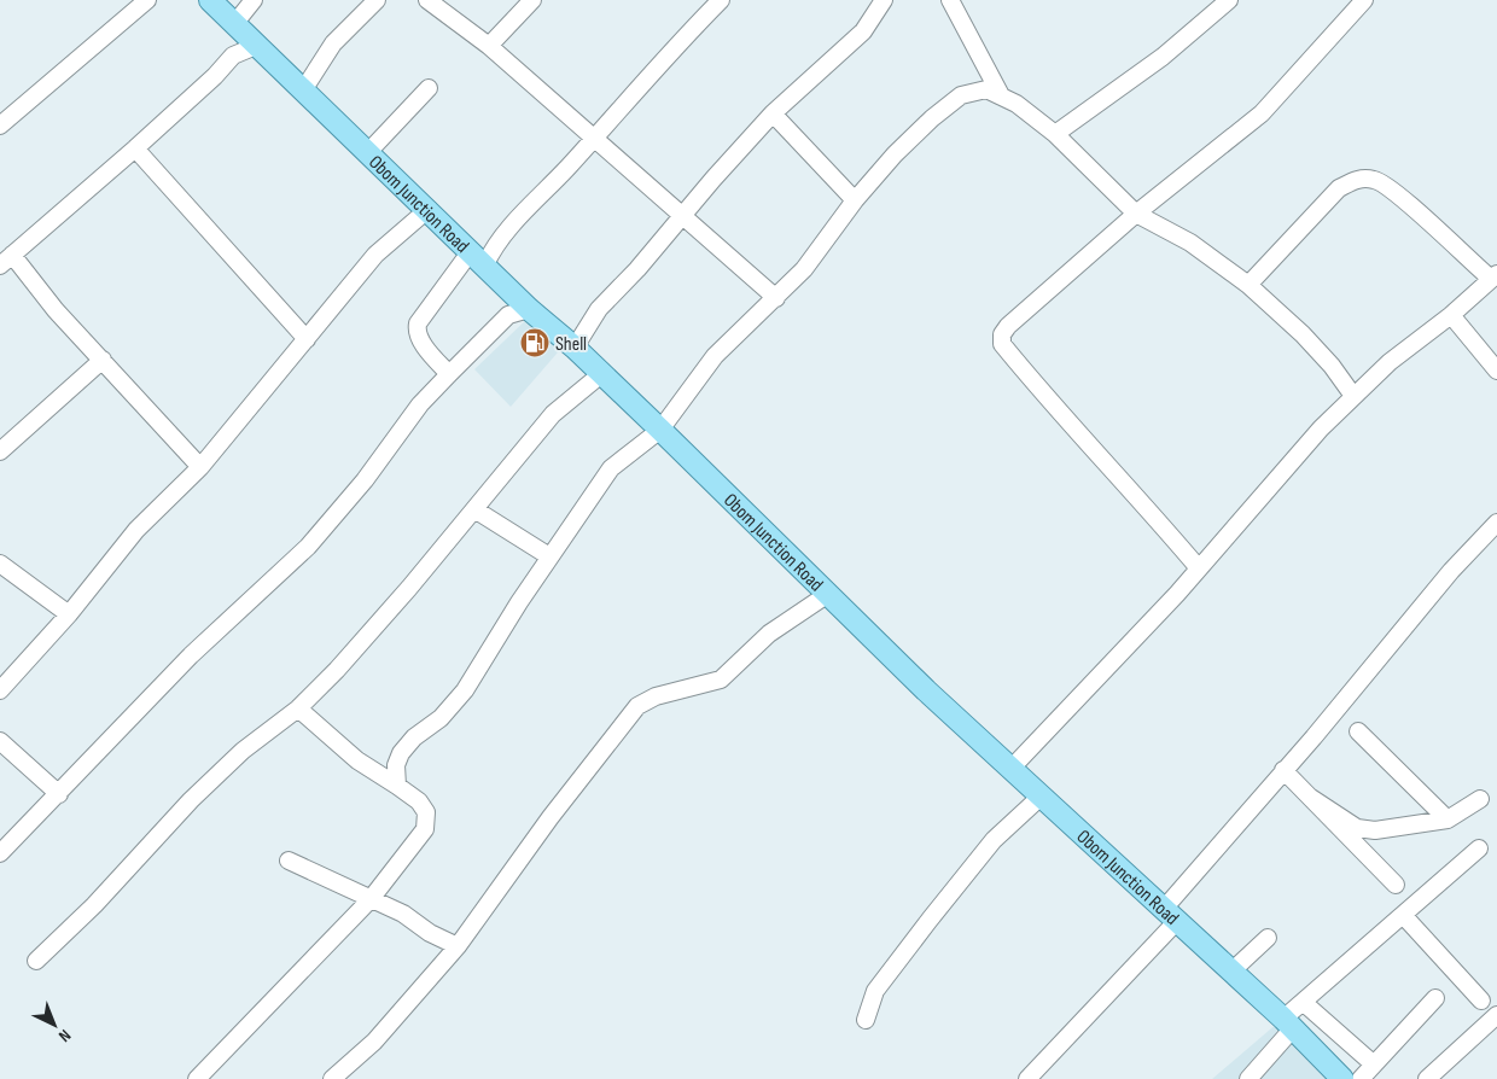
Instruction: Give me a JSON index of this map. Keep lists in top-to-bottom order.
{
  "streets": {
    "main road": ["Obom Junction Road"]
  },
  "places": {
    "fuel station": ["Shell"]
  },
  "north": "bottom right"
}
